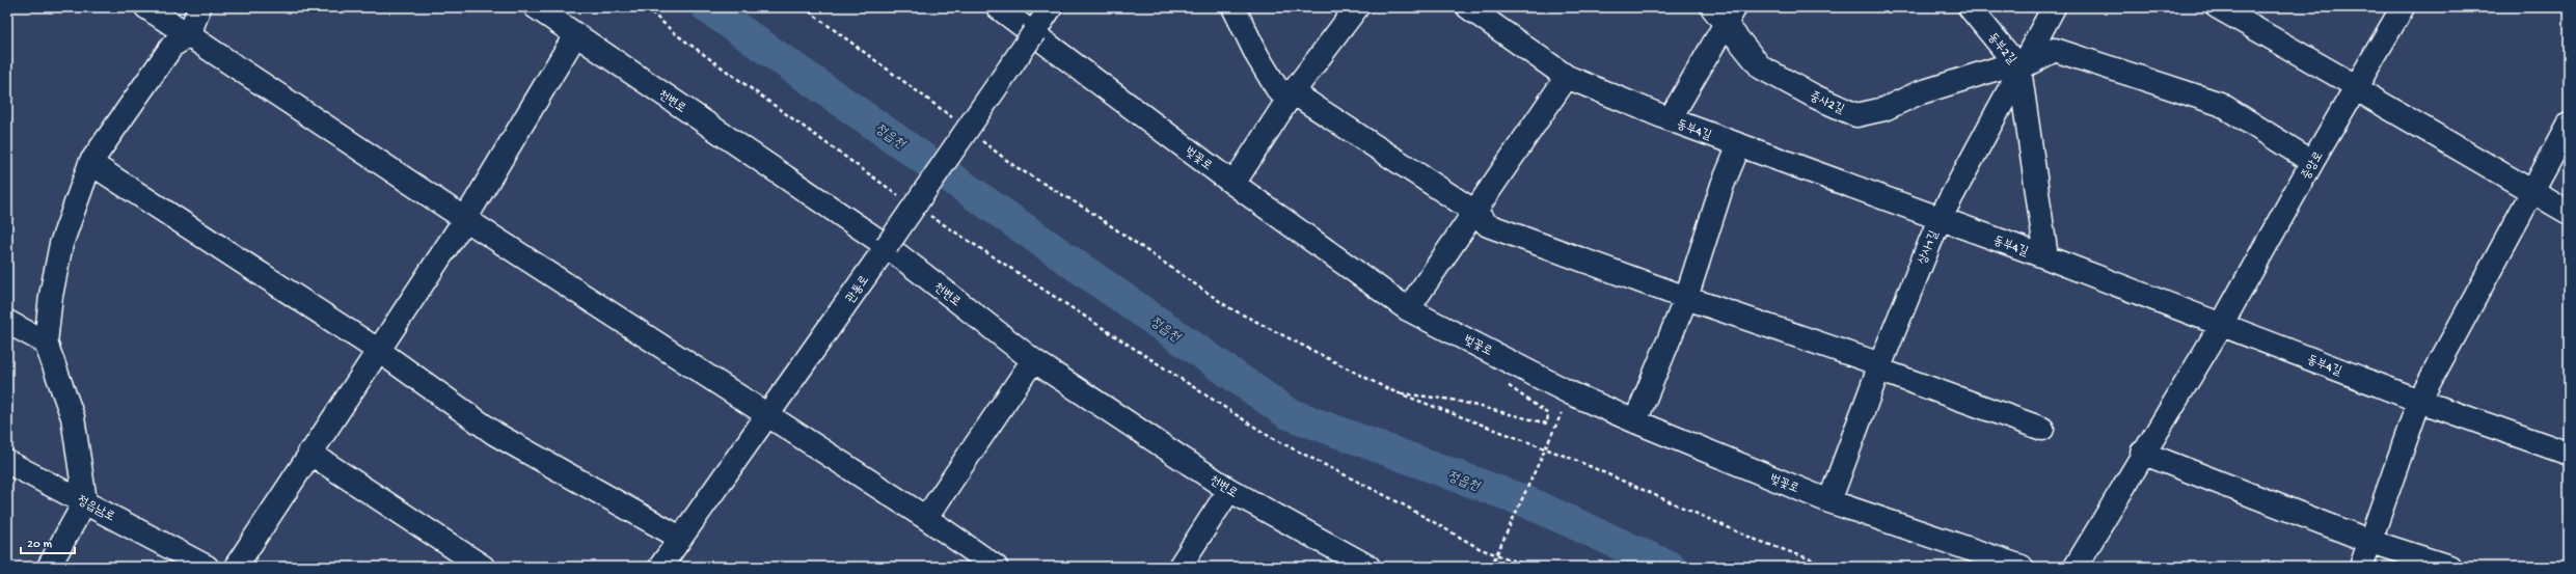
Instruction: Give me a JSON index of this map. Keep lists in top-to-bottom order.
{
  "streets": {
    "street": [
      "동부2길",
      "천변로",
      "중사2길",
      "동부4길",
      "벚꽃로",
      "중앙로",
      "상사1길",
      "관통로",
      "정읍남로"
    ]
  },
  "crossings": [
    ["동부2길", "중사2길"],
    ["동부2길", "상사1길"],
    ["천변로", "관통로"],
    ["중사2길", "상사1길"],
    ["동부4길", "중앙로"],
    ["동부4길", "상사1길"],
    ["벚꽃로", "상사1길"],
    ["벚꽃로", "관통로"]
  ],
  "water": ["정읍천"],
  "scale_bar": "20 m"
}
